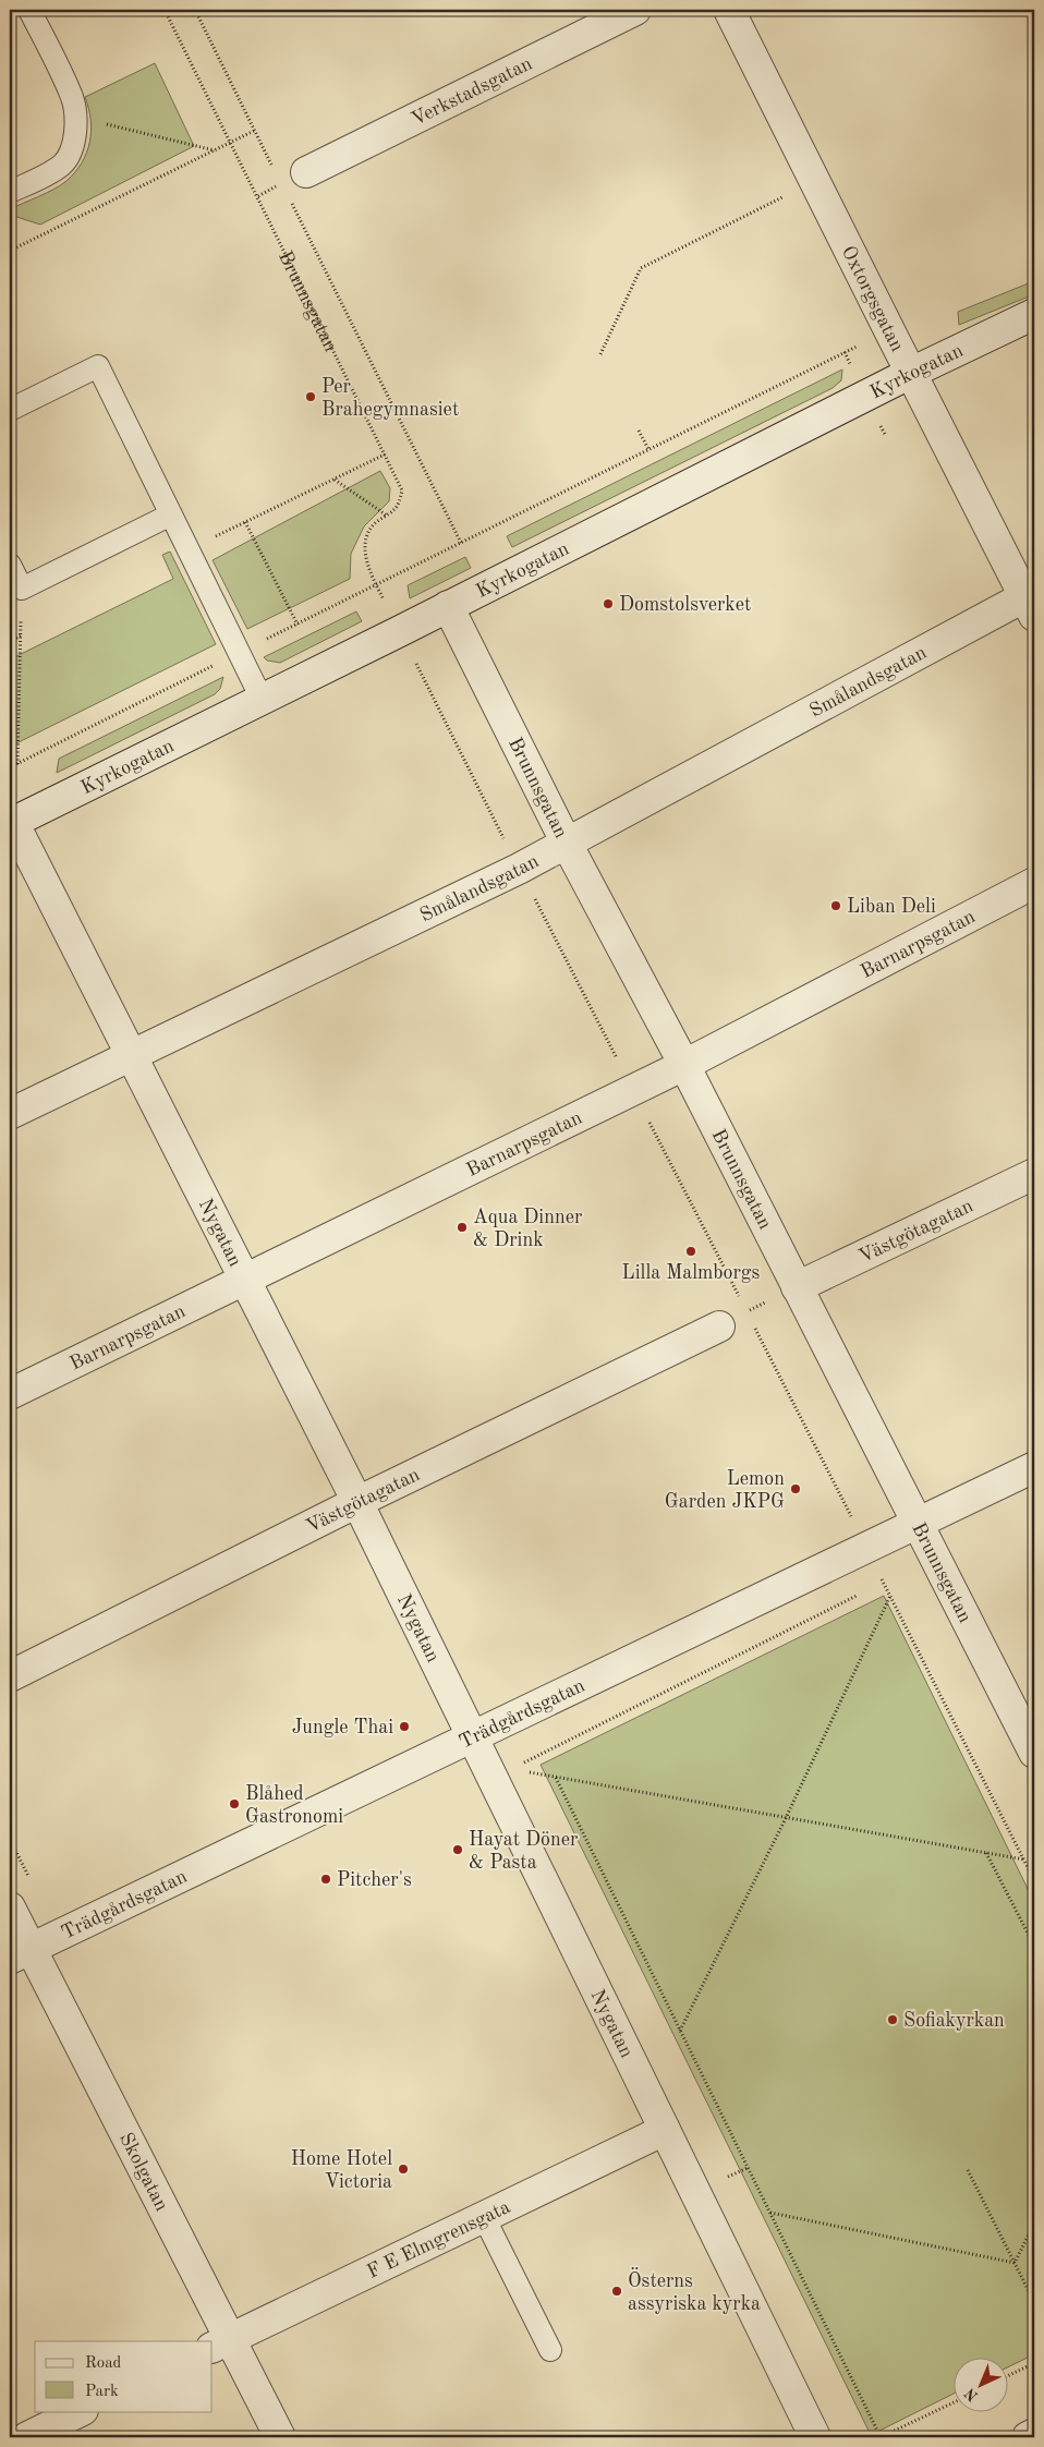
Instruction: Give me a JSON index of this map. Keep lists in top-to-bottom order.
{
  "streets": {
    "street": [
      "Verkstadsgatan",
      "Oxtorgsgatan",
      "Brunnsgatan",
      "Kyrkogatan",
      "Smålandsgatan",
      "Barnarpsgatan",
      "Västgötagatan",
      "Nygatan",
      "Trädgårdsgatan",
      "Skolgatan",
      "F E Elmgrensgata"
    ]
  },
  "crossings": [
    ["Oxtorgsgatan", "Kyrkogatan"],
    ["Oxtorgsgatan", "Smålandsgatan"],
    ["Brunnsgatan", "Kyrkogatan"],
    ["Brunnsgatan", "Smålandsgatan"],
    ["Brunnsgatan", "Barnarpsgatan"],
    ["Brunnsgatan", "Västgötagatan"],
    ["Brunnsgatan", "Trädgårdsgatan"],
    ["Kyrkogatan", "Nygatan"],
    ["Smålandsgatan", "Nygatan"],
    ["Barnarpsgatan", "Nygatan"],
    ["Västgötagatan", "Nygatan"],
    ["Nygatan", "Trädgårdsgatan"],
    ["Nygatan", "F E Elmgrensgata"],
    ["Trädgårdsgatan", "Skolgatan"],
    ["Skolgatan", "F E Elmgrensgata"]
  ],
  "places": [
    "Per Brahegymnasiet",
    "Domstolsverket",
    "Liban Deli",
    "Aqua Dinner & Drink",
    "Lilla Malmborgs",
    "Lemon Garden JKPG",
    "Jungle Thai",
    "Blåhed Gastronomi",
    "Hayat Döner & Pasta",
    "Pitcher's",
    "Sofiakyrkan",
    "Home Hotel Victoria",
    "Österns assyriska kyrka"
  ],
  "legend": ["Road", "Park"],
  "north": "bottom left"
}
